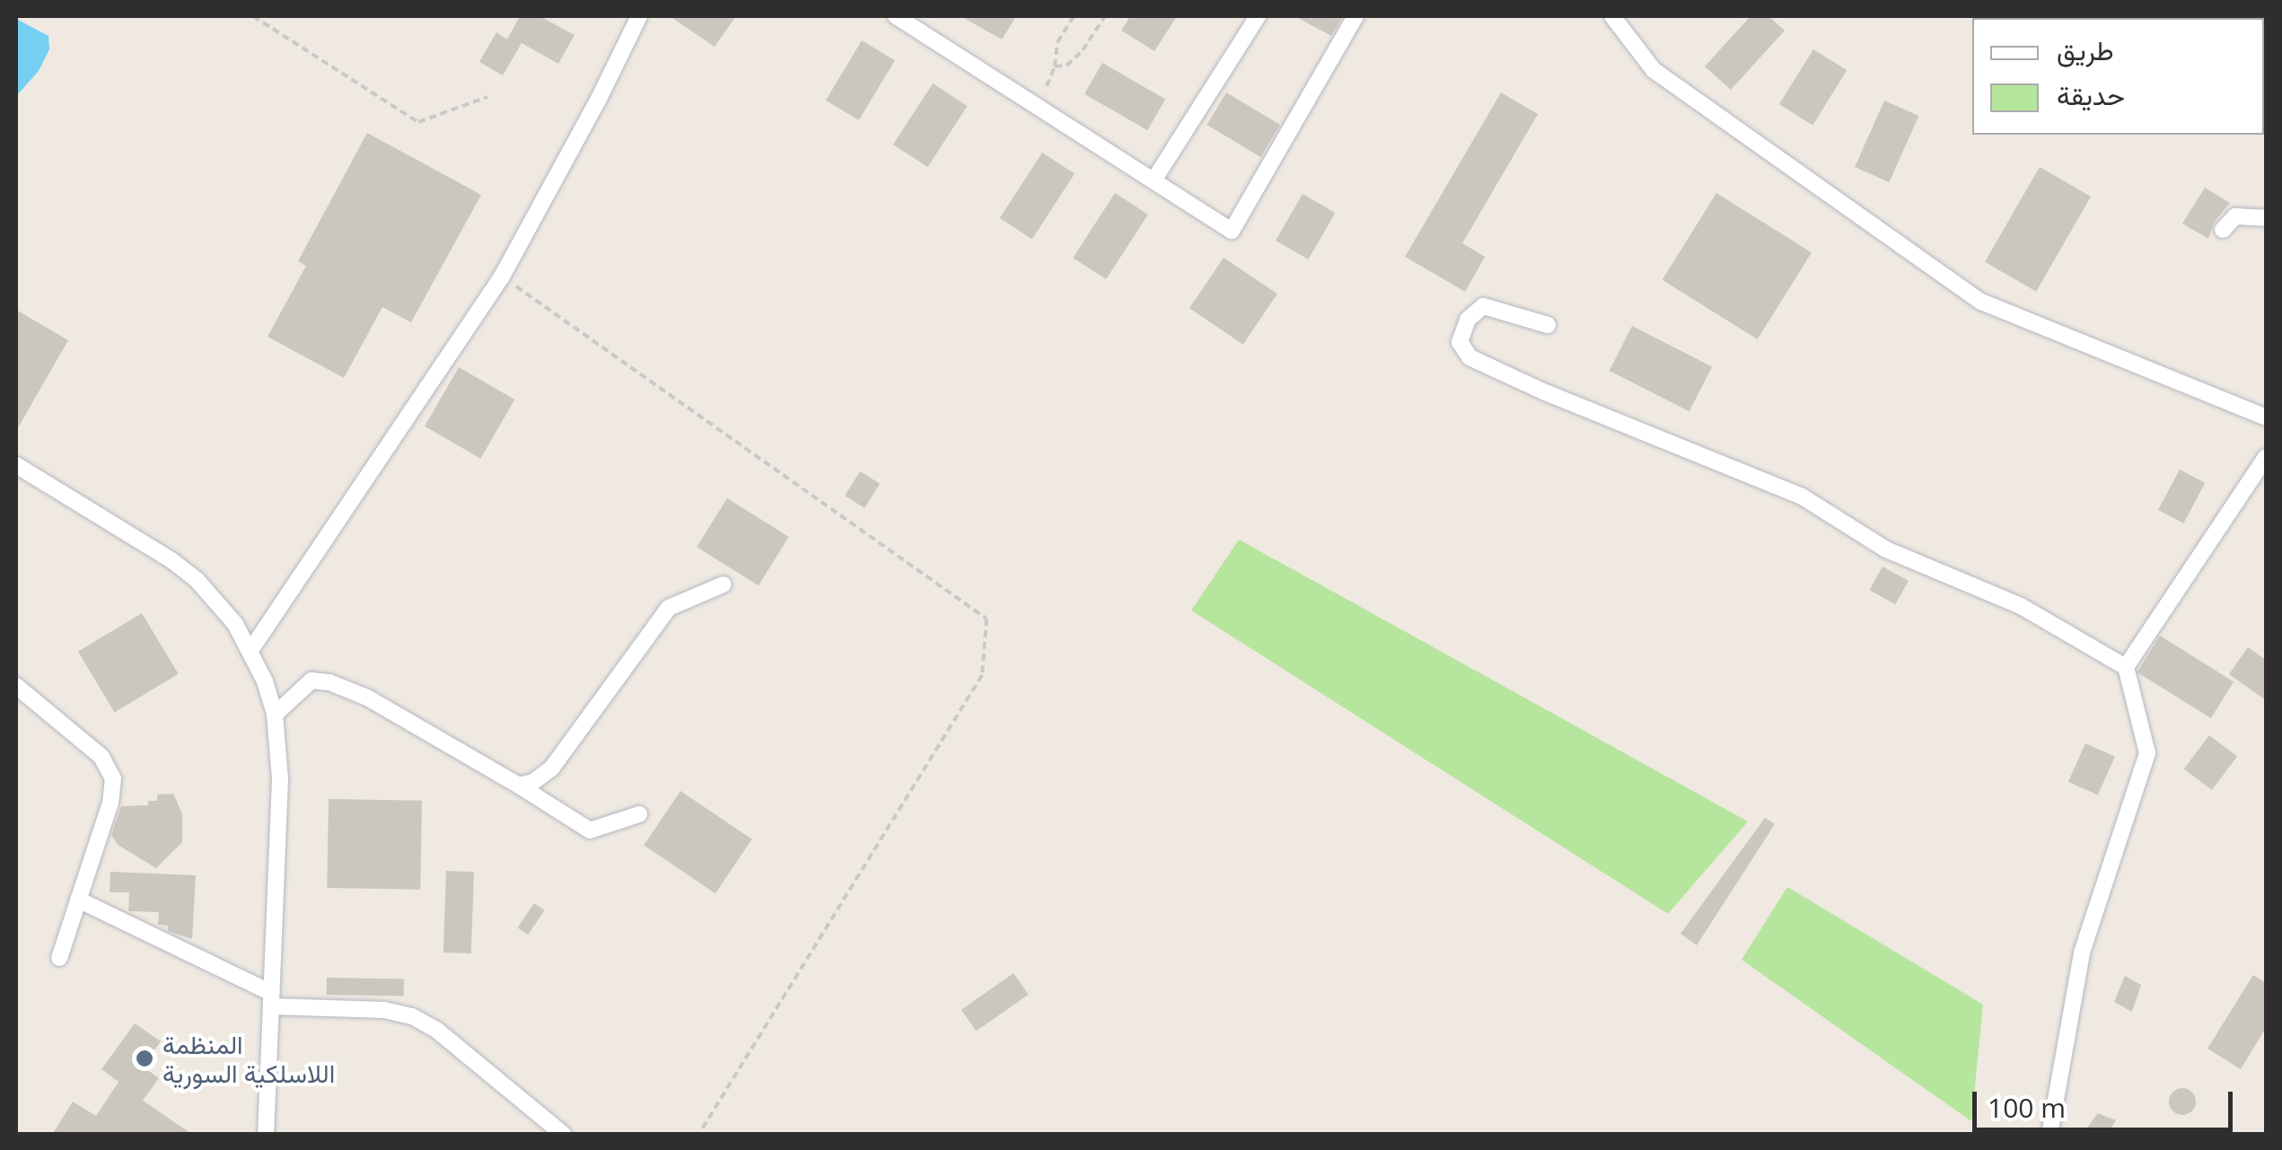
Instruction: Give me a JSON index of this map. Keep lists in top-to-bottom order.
{
  "places": ["المنظمة اللاسلكية السورية"],
  "legend": ["طريق", "حديقة"],
  "scale_bar": "100 m"
}
